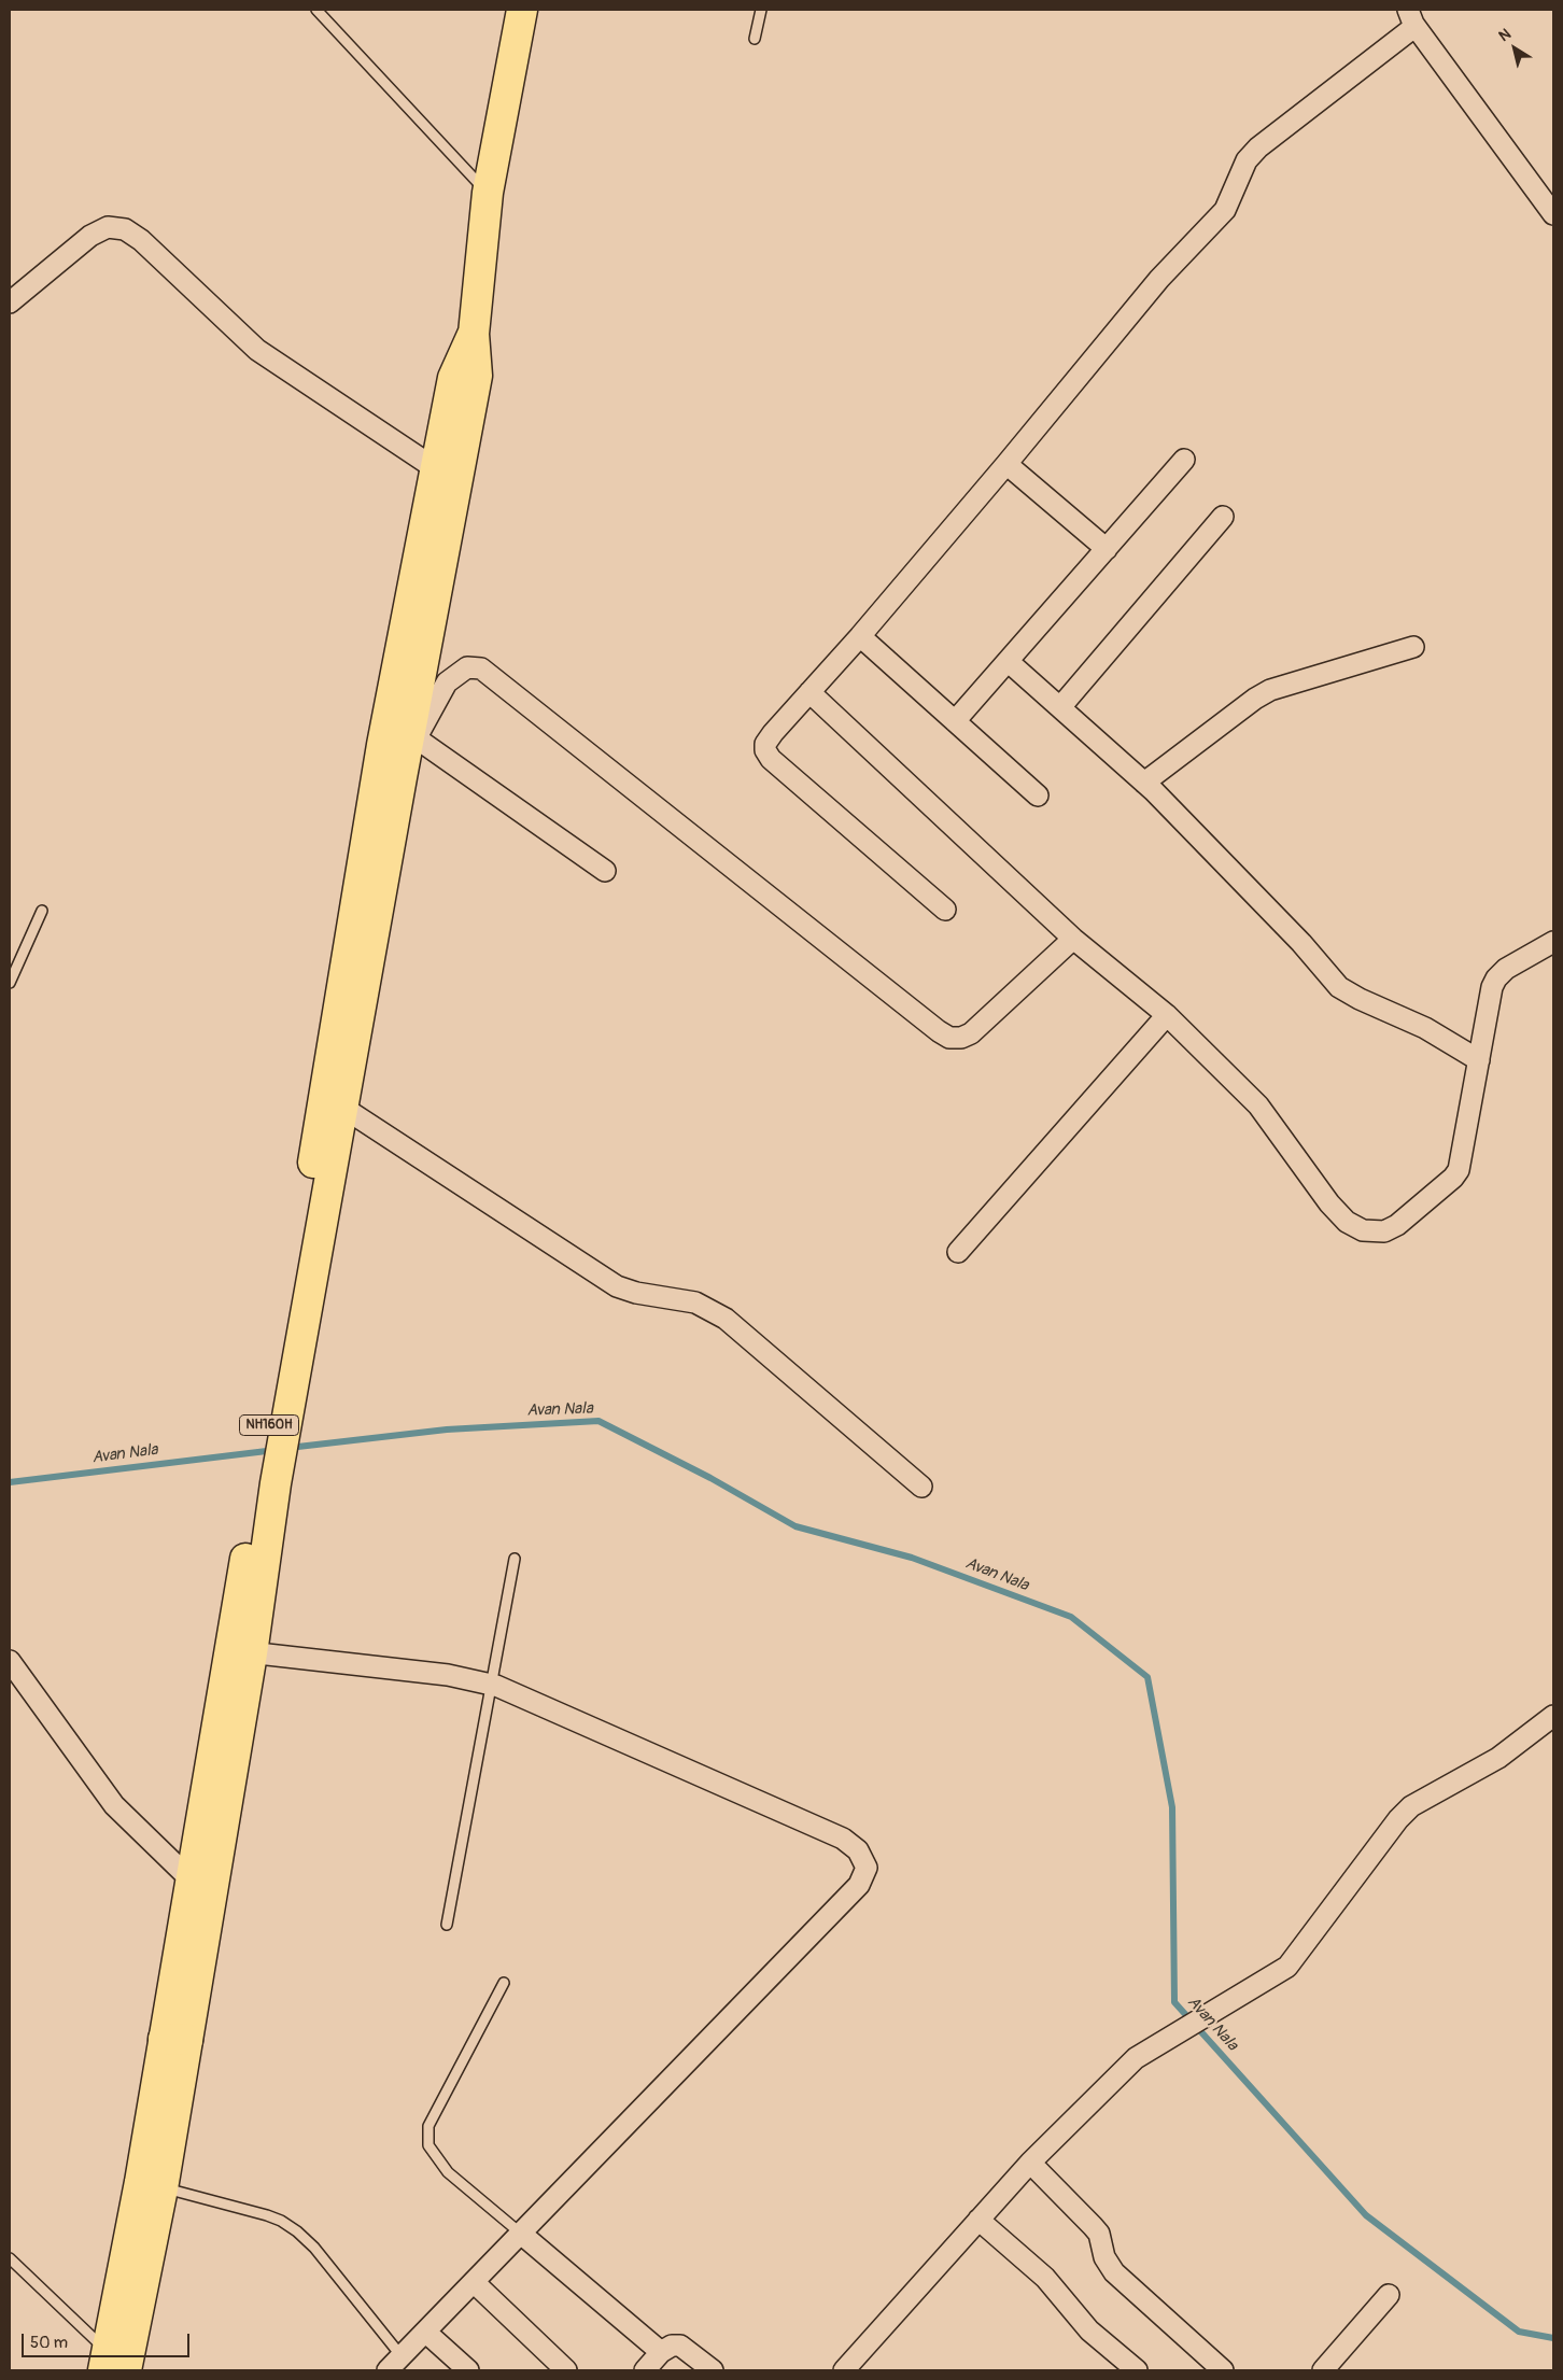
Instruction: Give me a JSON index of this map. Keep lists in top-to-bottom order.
{
  "streets": {
    "main road": ["NH160H"]
  },
  "water": ["Avan Nala"],
  "scale_bar": "50 m",
  "north": "top left"
}
